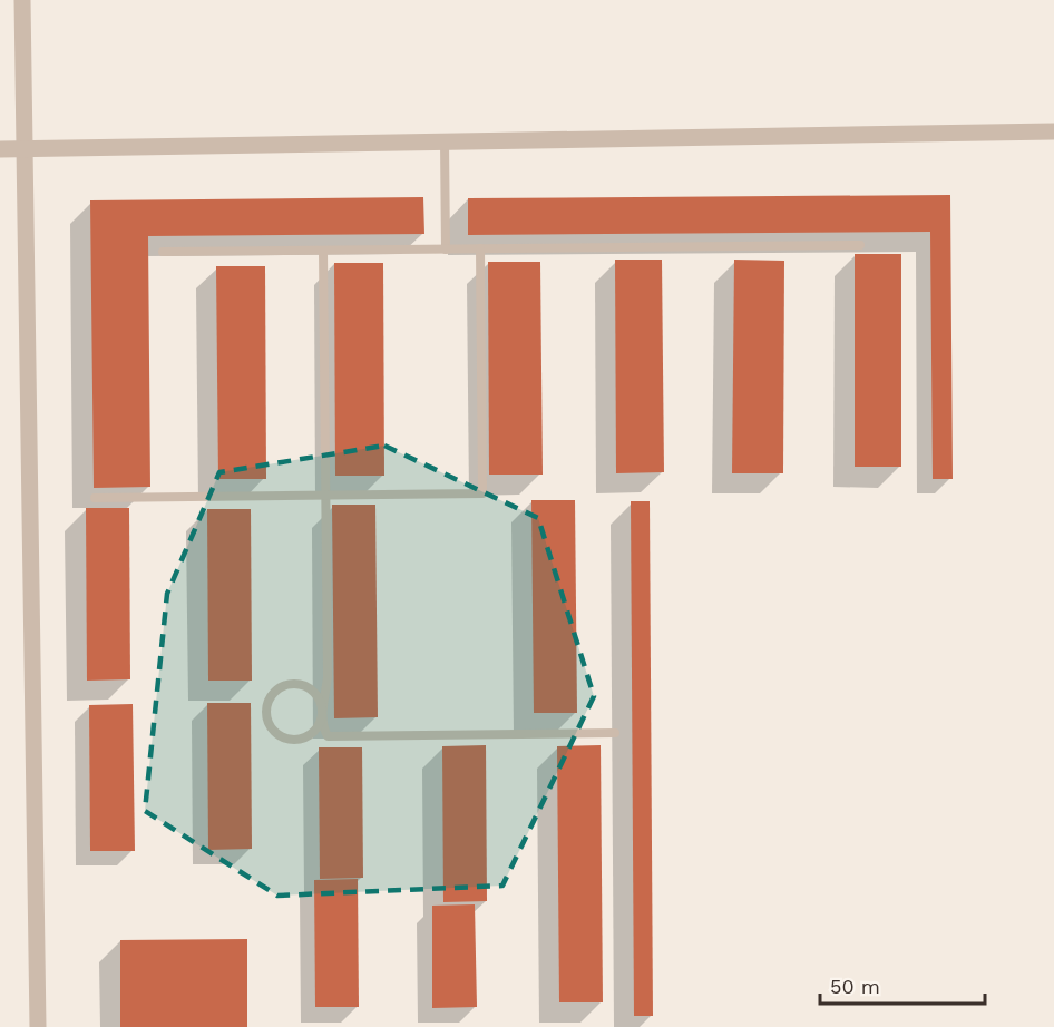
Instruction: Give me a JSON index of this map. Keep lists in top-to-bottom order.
{
  "scale_bar": "50 m"
}
